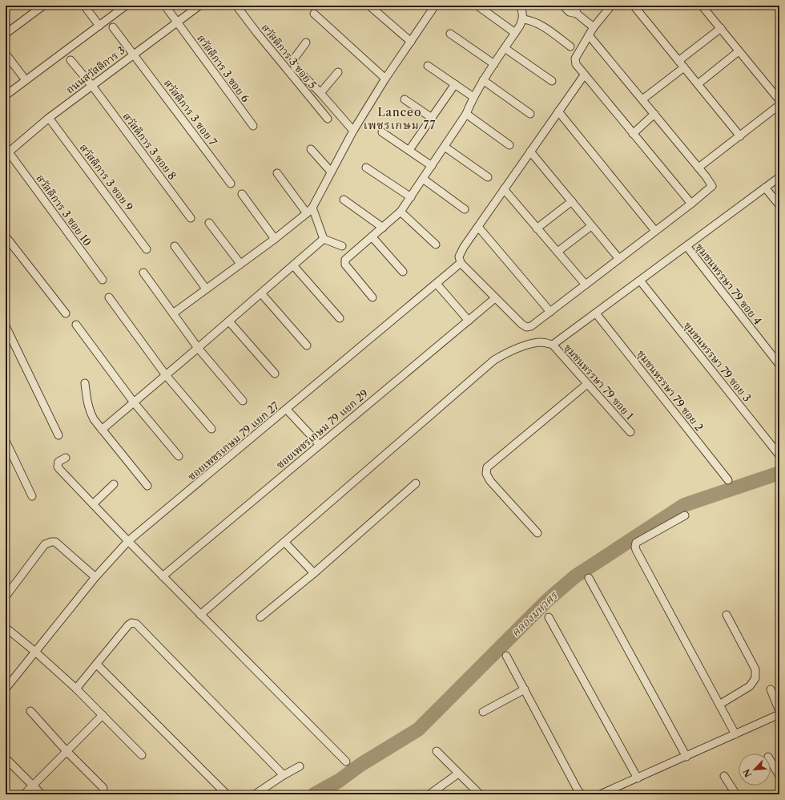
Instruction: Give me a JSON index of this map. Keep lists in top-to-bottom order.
{
  "streets": {
    "street": [
      "สวัสดิการ 3 ซอย 5",
      "สวัสดิการ 3 ซอย 6",
      "ถนนสวัสดิการ 3",
      "สวัสดิการ 3 ซอย 7",
      "สวัสดิการ 3 ซอย 8",
      "สวัสดิการ 3 ซอย 9",
      "สวัสดิการ 3 ซอย 10",
      "ชุมชนหรรษา 79 ซอย 4",
      "ชุมชนหรรษา 79 ซอย 3",
      "ชุมชนหรรษา 79 ซอย 1",
      "ชุมชนหรรษา 79 ซอย 2",
      "ซอยเพชรเกษม 79 แยก 29",
      "ซอยเพชรเกษม 79 แยก 27"
    ]
  },
  "crossings": [
    ["สวัสดิการ 3 ซอย 6", "ถนนสวัสดิการ 3"],
    ["ถนนสวัสดิการ 3", "สวัสดิการ 3 ซอย 7"],
    ["ถนนสวัสดิการ 3", "สวัสดิการ 3 ซอย 8"],
    ["ถนนสวัสดิการ 3", "สวัสดิการ 3 ซอย 9"],
    ["ถนนสวัสดิการ 3", "สวัสดิการ 3 ซอย 10"]
  ],
  "districts": ["Lanceo เพชรเกษม 77"],
  "water": ["คลองมหาศร"],
  "north": "bottom left"
}
